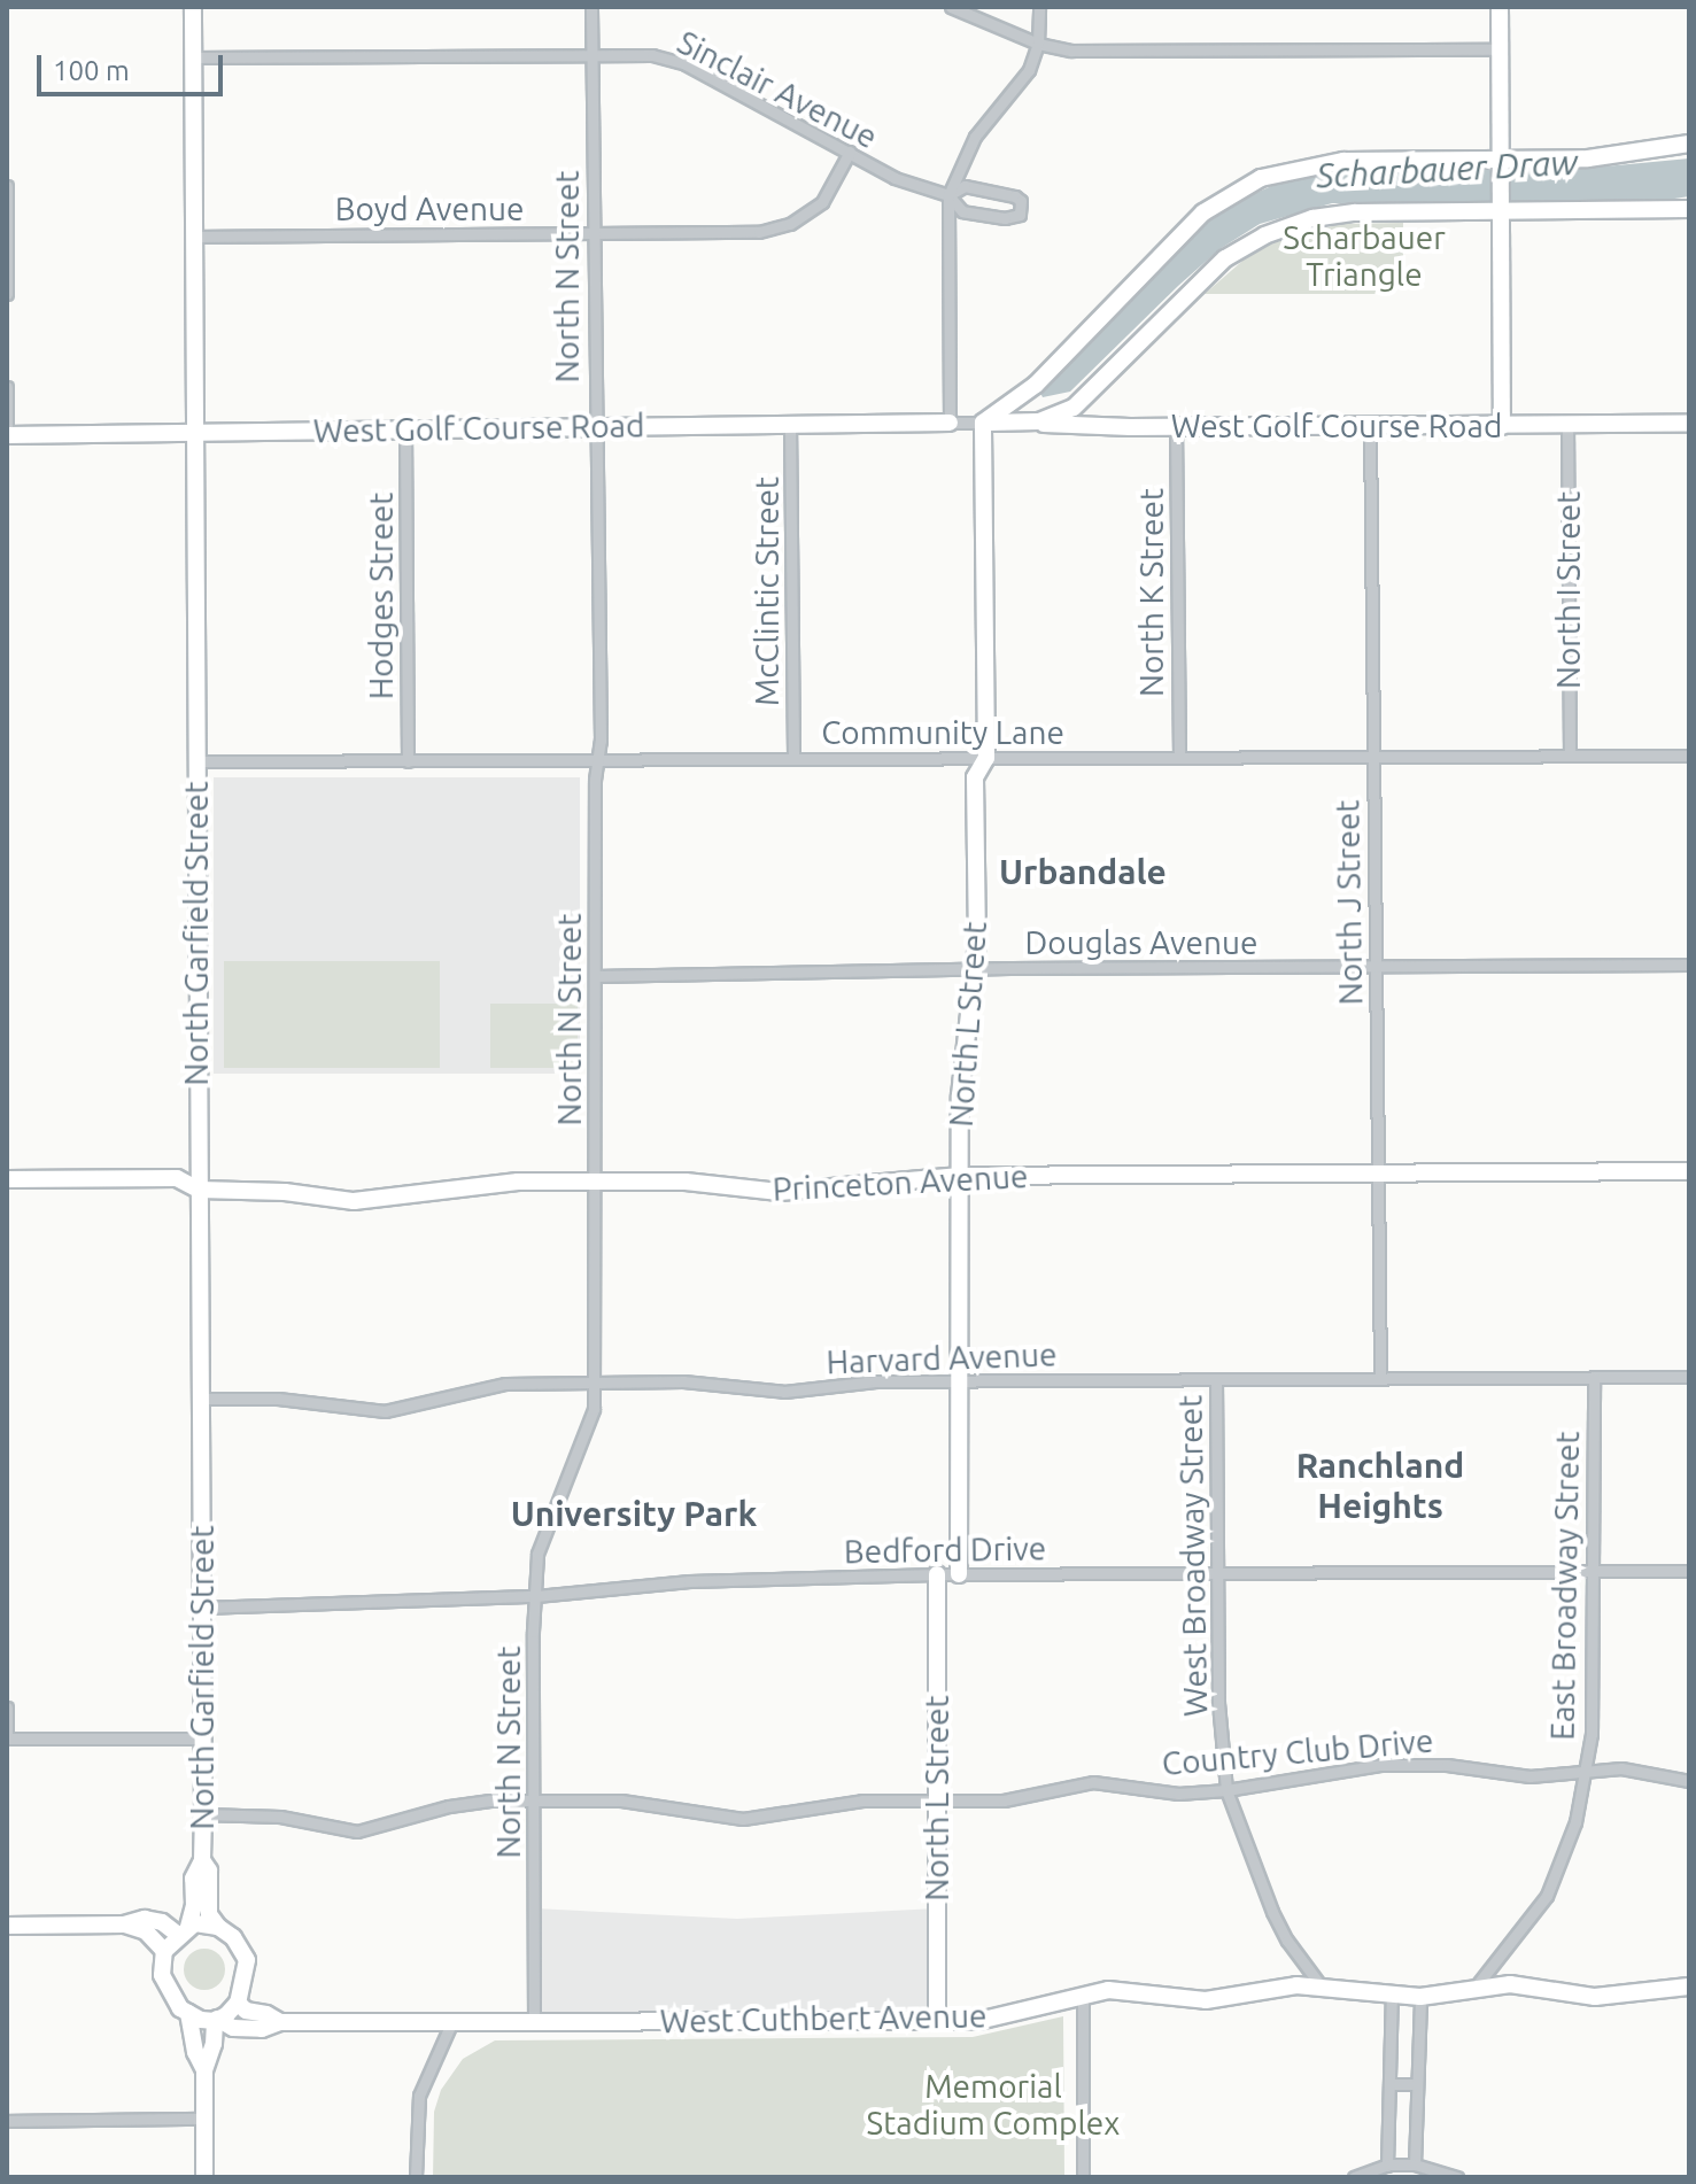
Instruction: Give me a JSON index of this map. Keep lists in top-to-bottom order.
{
  "streets": {
    "street": [
      "Sinclair Avenue",
      "Boyd Avenue",
      "North N Street",
      "West Golf Course Road",
      "North I Street",
      "McClintic Street",
      "North K Street",
      "Hodges Street",
      "Community Lane",
      "North J Street",
      "North Garfield Street",
      "Douglas Avenue",
      "North L Street",
      "Princeton Avenue",
      "Harvard Avenue",
      "Bedford Drive",
      "West Broadway Street",
      "East Broadway Street",
      "Country Club Drive",
      "West Cuthbert Avenue"
    ]
  },
  "crossings": [
    ["Sinclair Avenue", "Boyd Avenue"],
    ["Sinclair Avenue", "North N Street"],
    ["Sinclair Avenue", "North Garfield Street"],
    ["Boyd Avenue", "North N Street"],
    ["Boyd Avenue", "North Garfield Street"],
    ["North N Street", "West Golf Course Road"],
    ["North N Street", "Community Lane"],
    ["North N Street", "Douglas Avenue"],
    ["North N Street", "Princeton Avenue"],
    ["North N Street", "Harvard Avenue"],
    ["North N Street", "Bedford Drive"],
    ["North N Street", "Country Club Drive"],
    ["North N Street", "West Cuthbert Avenue"],
    ["West Golf Course Road", "North I Street"],
    ["West Golf Course Road", "McClintic Street"],
    ["West Golf Course Road", "North K Street"],
    ["West Golf Course Road", "Hodges Street"],
    ["West Golf Course Road", "North J Street"],
    ["West Golf Course Road", "North Garfield Street"],
    ["West Golf Course Road", "North L Street"],
    ["North I Street", "Community Lane"],
    ["McClintic Street", "Community Lane"],
    ["North K Street", "Community Lane"],
    ["Hodges Street", "Community Lane"],
    ["Community Lane", "North J Street"],
    ["Community Lane", "North Garfield Street"],
    ["Community Lane", "North L Street"],
    ["North J Street", "Douglas Avenue"],
    ["North J Street", "Princeton Avenue"],
    ["North J Street", "Harvard Avenue"],
    ["North Garfield Street", "Princeton Avenue"],
    ["North Garfield Street", "Harvard Avenue"],
    ["North Garfield Street", "Bedford Drive"],
    ["North Garfield Street", "Country Club Drive"],
    ["Douglas Avenue", "North L Street"],
    ["North L Street", "Princeton Avenue"],
    ["North L Street", "Harvard Avenue"],
    ["North L Street", "Bedford Drive"],
    ["North L Street", "Country Club Drive"],
    ["North L Street", "West Cuthbert Avenue"],
    ["Harvard Avenue", "West Broadway Street"],
    ["Harvard Avenue", "East Broadway Street"],
    ["Bedford Drive", "West Broadway Street"],
    ["Bedford Drive", "East Broadway Street"],
    ["West Broadway Street", "Country Club Drive"],
    ["West Broadway Street", "West Cuthbert Avenue"],
    ["East Broadway Street", "Country Club Drive"],
    ["East Broadway Street", "West Cuthbert Avenue"]
  ],
  "districts": ["Urbandale", "Ranchland Heights", "University Park"],
  "water": ["Scharbauer Draw"],
  "parks": ["Scharbauer Triangle", "Memorial Stadium Complex"],
  "scale_bar": "100 m"
}
